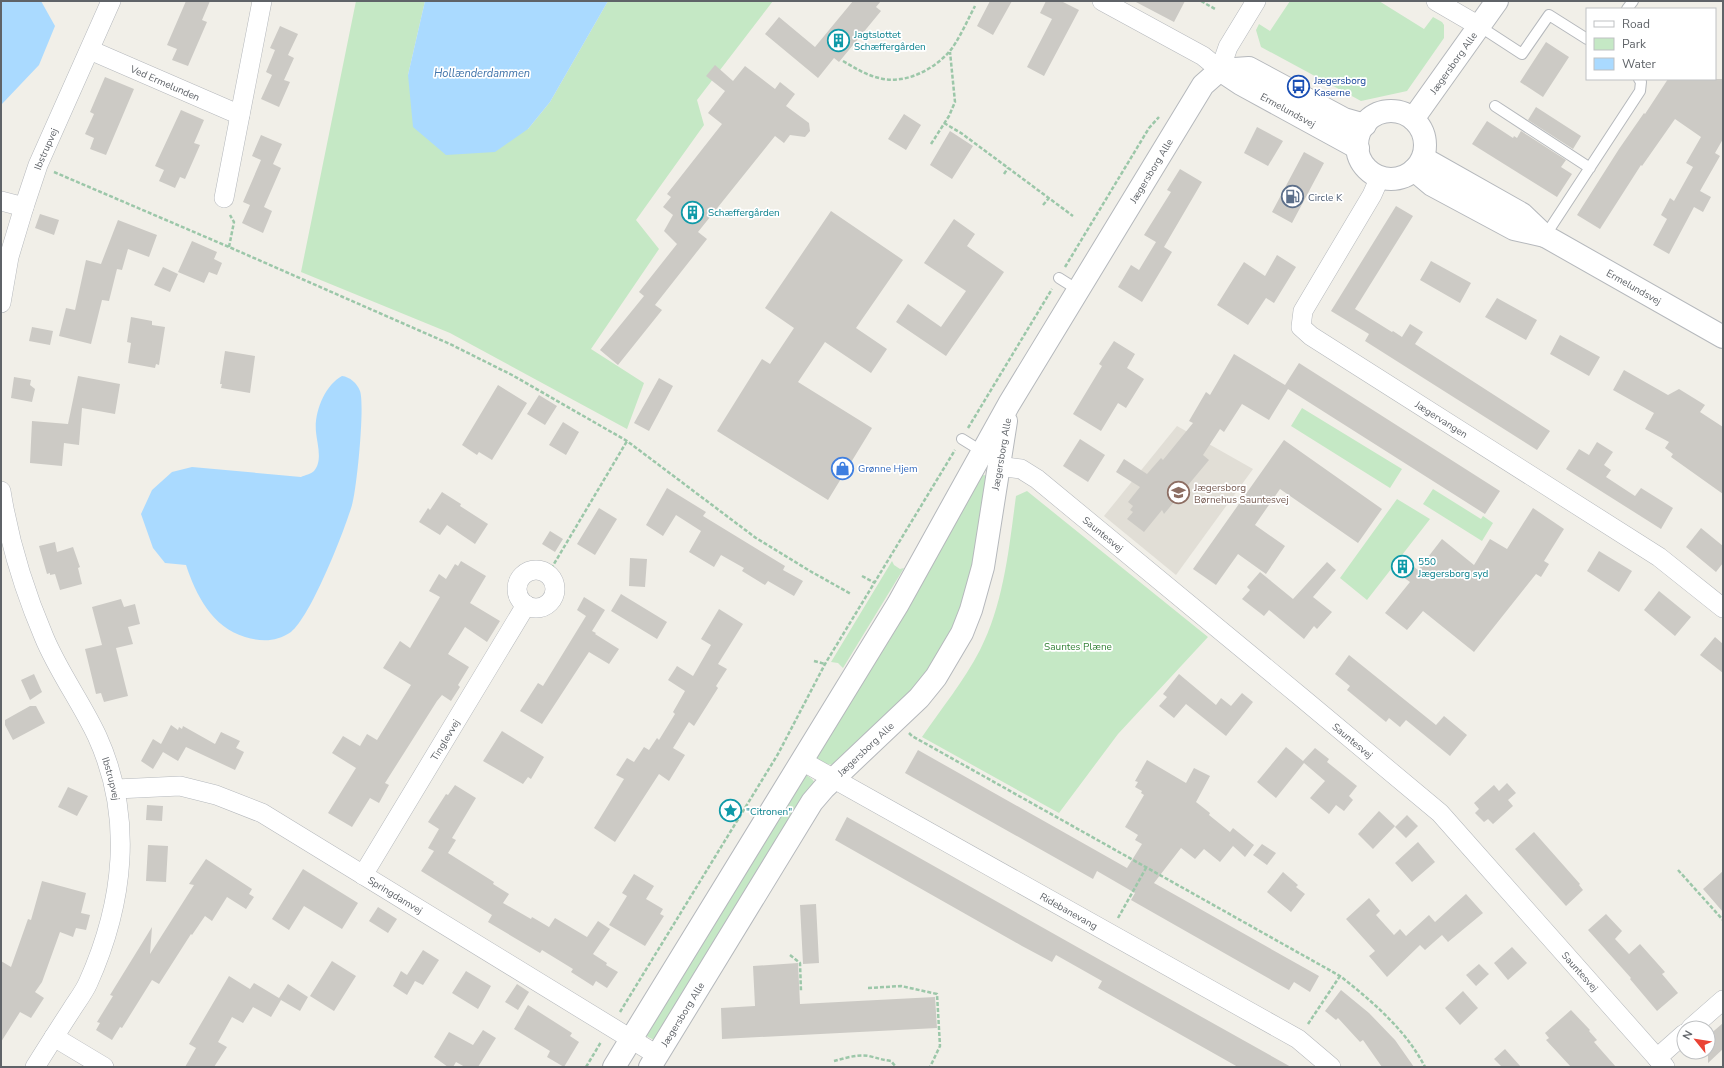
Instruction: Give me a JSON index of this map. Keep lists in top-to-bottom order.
{
  "streets": {
    "street": [
      "Jægersborg Alle",
      "Ved Ermelunden",
      "Ermelundsvej",
      "Ibstrupvej",
      "Jægervangen",
      "Sauntesvej",
      "Tinglevvej",
      "Springdamvej",
      "Ridebanevang"
    ]
  },
  "crossings": [
    ["Jægersborg Alle", "Ermelundsvej"],
    ["Jægersborg Alle", "Jægervangen"],
    ["Jægersborg Alle", "Sauntesvej"],
    ["Jægersborg Alle", "Springdamvej"],
    ["Jægersborg Alle", "Ridebanevang"],
    ["Ved Ermelunden", "Ibstrupvej"],
    ["Ermelundsvej", "Jægervangen"],
    ["Ibstrupvej", "Springdamvej"],
    ["Tinglevvej", "Springdamvej"]
  ],
  "water": ["Hollænderdammen"],
  "parks": ["Sauntes Plæne"],
  "places": {
    "building": ["Jagtslottet Schæffergården", "Schæffergården", "550 Jægersborg syd"],
    "bus stop": ["Jægersborg Kaserne"],
    "fuel station": ["Circle K"],
    "shop": ["Grønne Hjem"],
    "school or university": ["Jægersborg Børnehus Sauntesvej"],
    "place": ["\"Citronen\""]
  },
  "legend": ["Road", "Park", "Water"],
  "north": "top left"
}
